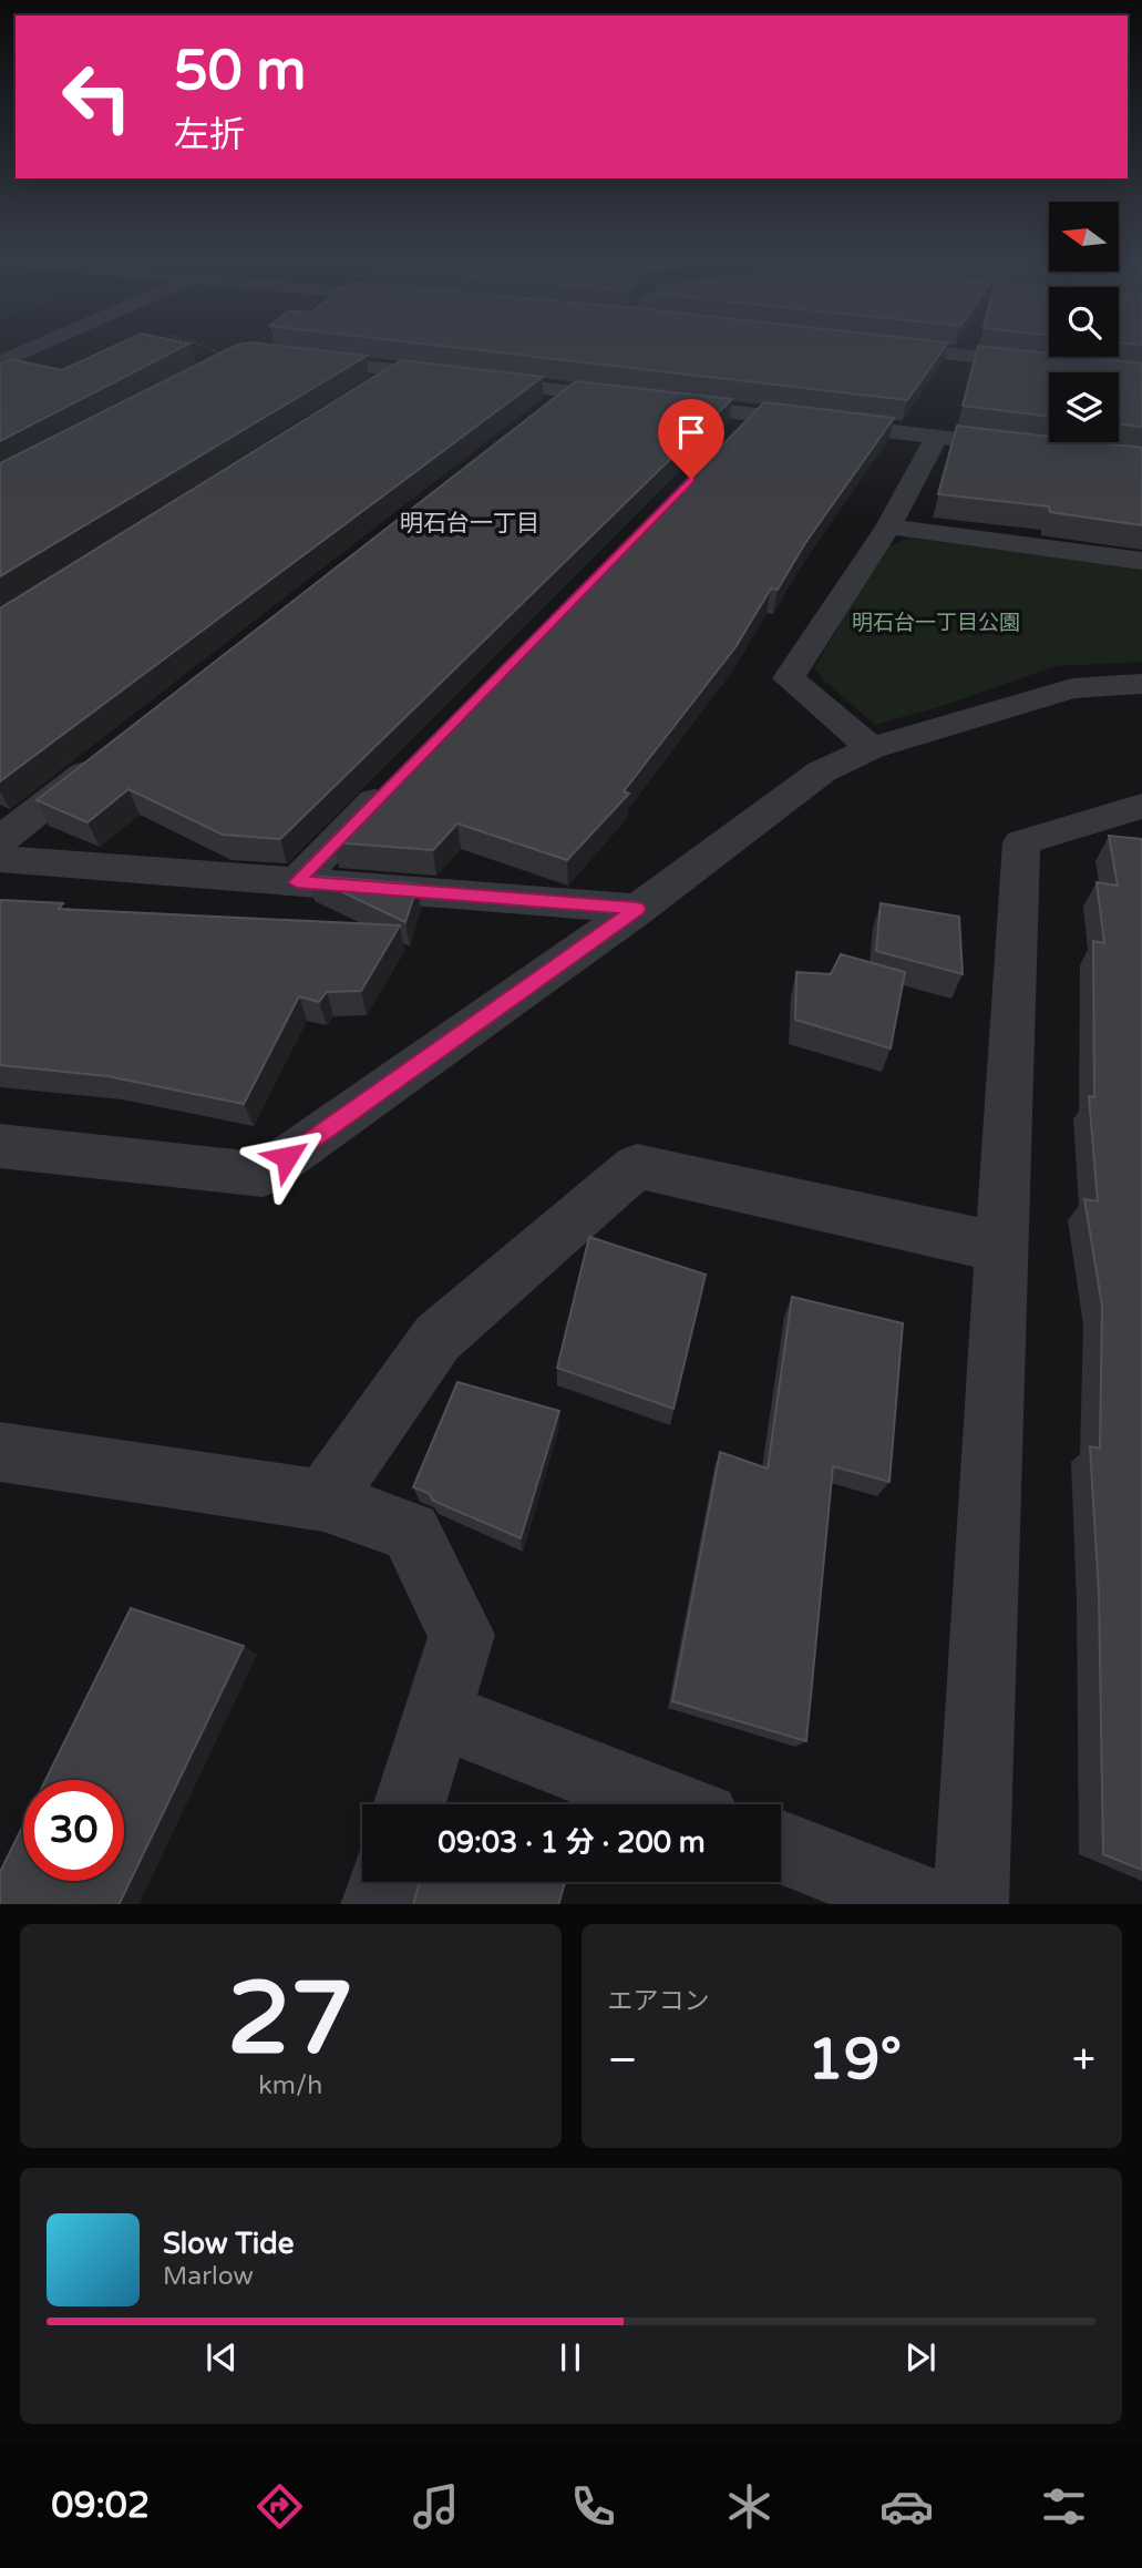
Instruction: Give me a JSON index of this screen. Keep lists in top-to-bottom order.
{
  "districts": ["明石台一丁目"],
  "parks": ["明石台一丁目公園"],
  "north": "left",
  "page": {
    "turn": ["50 m", "左折"],
    "limit": "30",
    "trip": "09:03 · 1 分 · 200 m",
    "tile": [
      ["27", "km/h"],
      "エアコン"
    ],
    "heat": ["−", "19°", "+"],
    "song": ["Slow Tide", "Marlow"],
    "tabs": "09:02"
  }
}
